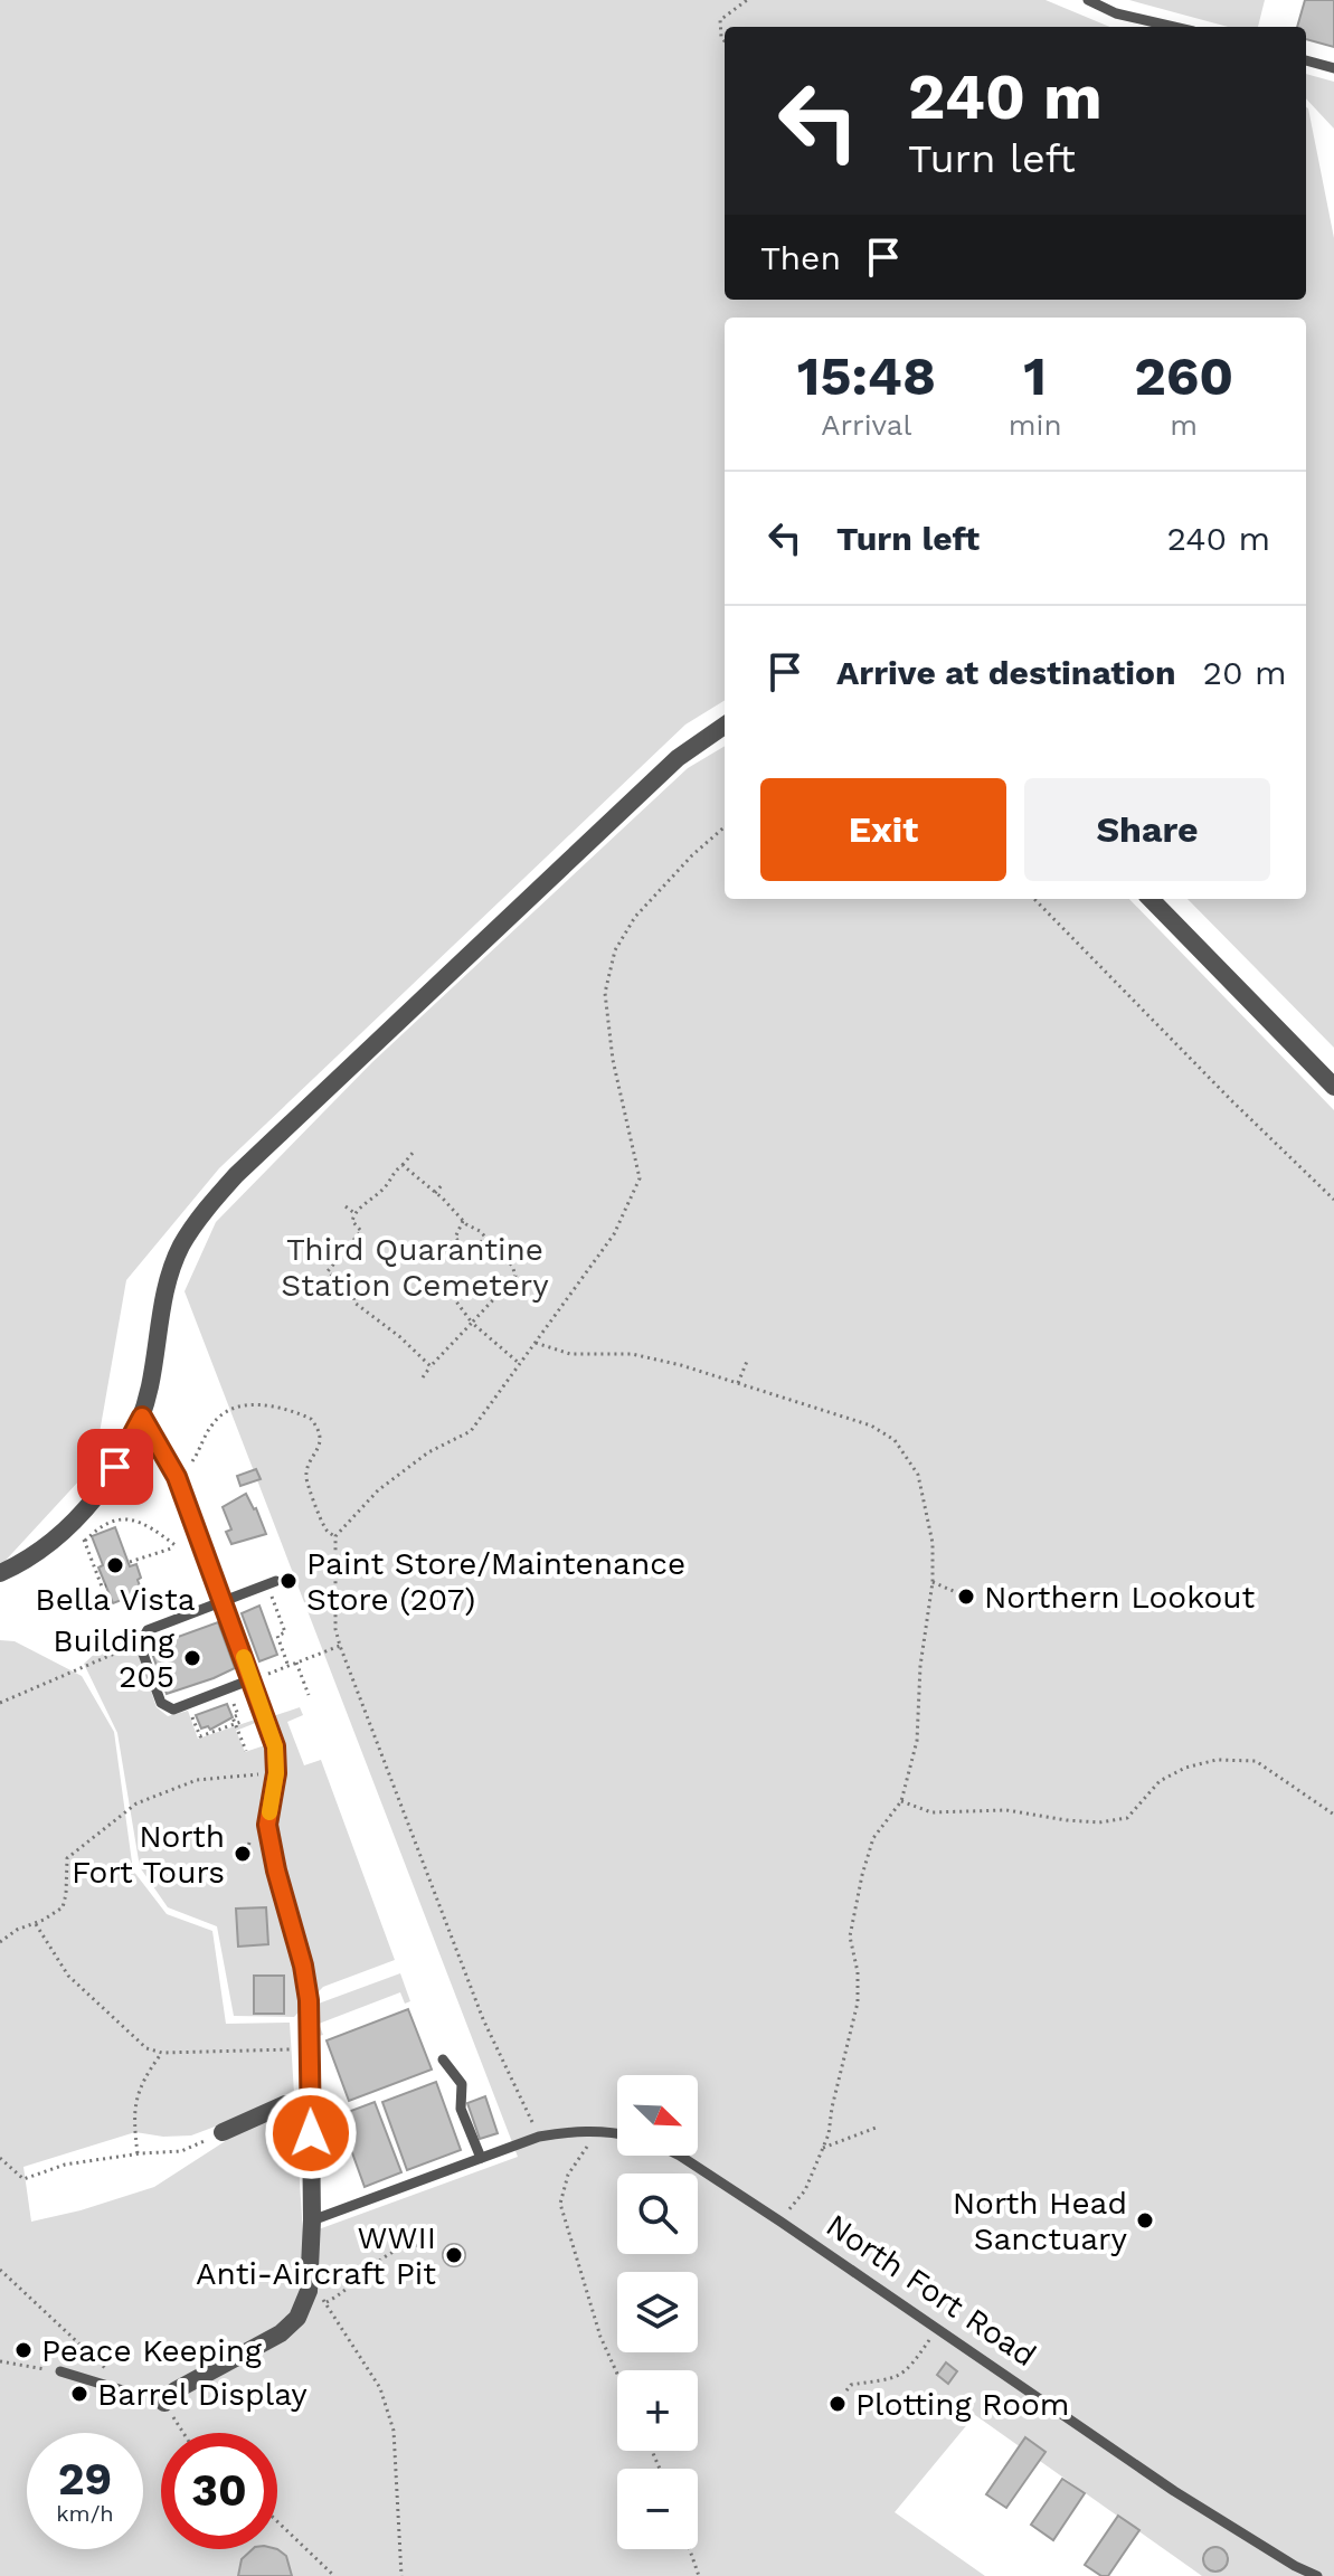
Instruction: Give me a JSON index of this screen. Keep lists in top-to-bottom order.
{
  "streets": {
    "lane": ["North Fort Road"]
  },
  "parks": ["Third Quarantine Station Cemetery"],
  "places": [
    "Bella Vista",
    "Paint Store/Maintenance Store (207)",
    "Northern Lookout",
    "Building 205",
    "North Fort Tours",
    "North Head Sanctuary",
    "WWII Anti-Aircraft Pit",
    "Peace Keeping",
    "Barrel Display",
    "Plotting Room"
  ],
  "north": "bottom right",
  "page": {
    "turn": ["240 m", "Turn left"],
    "then": "Then",
    "eta": [
      "15:48",
      "Arrival",
      "1",
      "min",
      "260",
      "m"
    ],
    "list": [
      {
        "name": "Turn left",
        "value": "240 m"
      },
      {
        "name": "Arrive at destination",
        "value": "20 m"
      }
    ],
    "buttons": ["Exit", "Share"],
    "map_buttons": ["+", "−"],
    "speed": "29 km/h",
    "limit": "30"
  }
}
